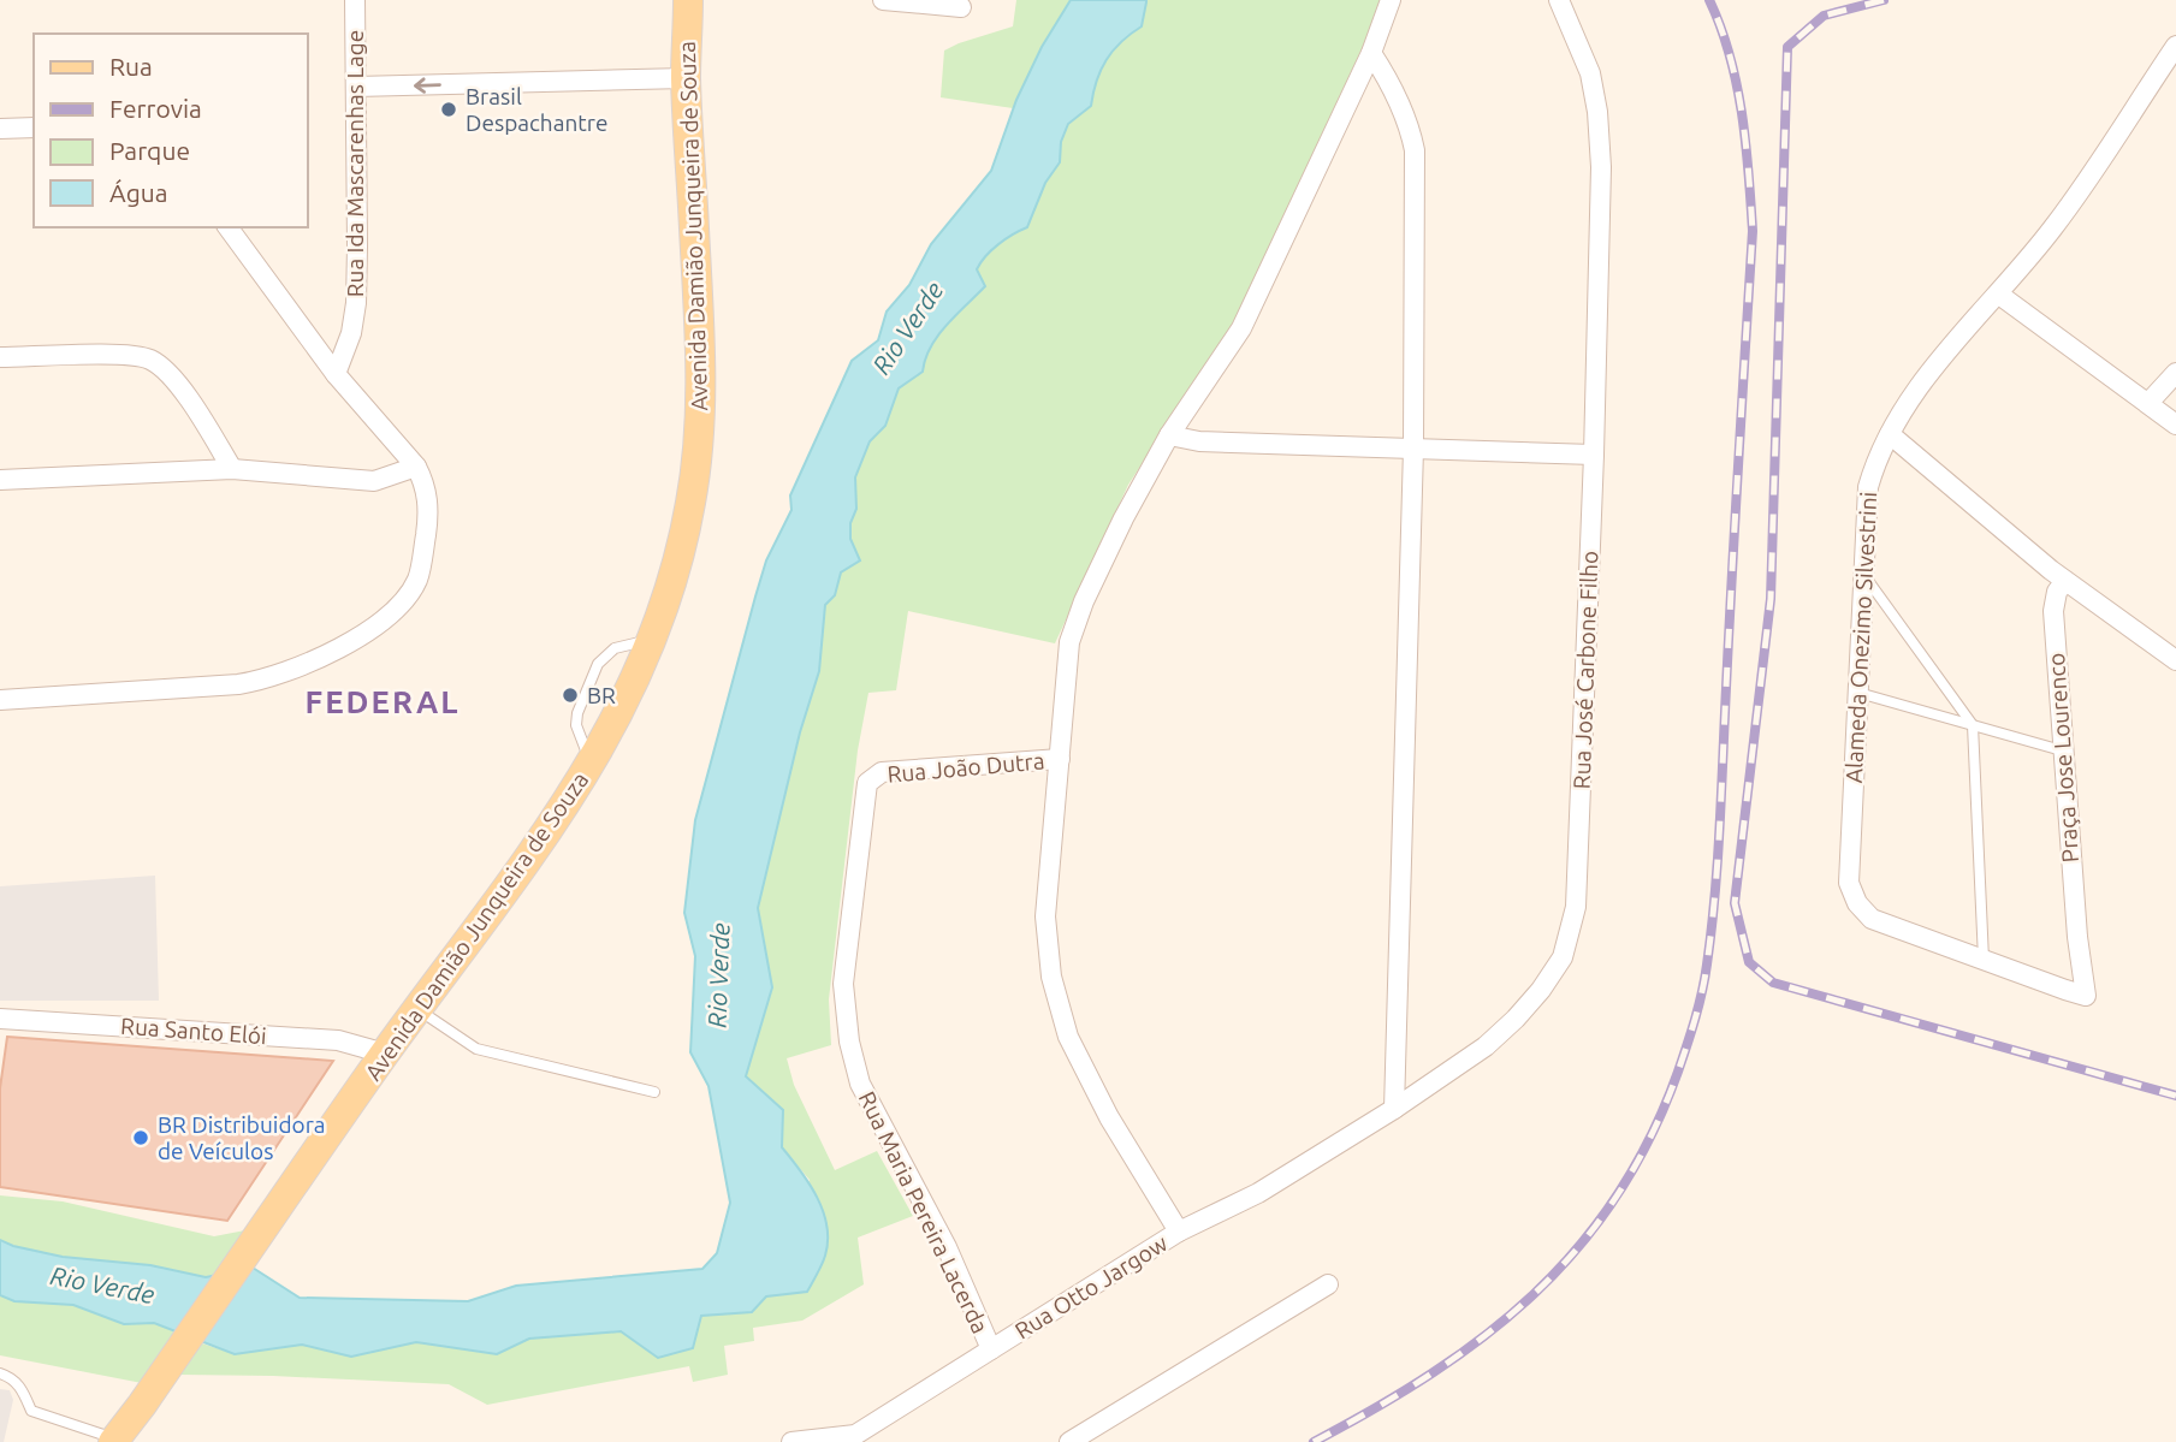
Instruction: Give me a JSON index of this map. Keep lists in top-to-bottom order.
{
  "streets": {
    "main road": ["Avenida Damião Junqueira de Souza"],
    "street": [
      "Rua Ida Mascarenhas Lage",
      "Alameda Onezimo Silvestrini",
      "Rua José Carbone Filho",
      "Praça Jose Lourenco",
      "Rua João Dutra",
      "Rua Santo Elói",
      "Rua Maria Pereira Lacerda",
      "Rua Otto Jargow"
    ]
  },
  "crossings": [
    ["Avenida Damião Junqueira de Souza", "Rua Santo Elói"],
    ["Alameda Onezimo Silvestrini", "Praça Jose Lourenco"],
    ["Rua José Carbone Filho", "Rua Otto Jargow"],
    ["Rua João Dutra", "Rua Maria Pereira Lacerda"],
    ["Rua Maria Pereira Lacerda", "Rua Otto Jargow"]
  ],
  "districts": ["FEDERAL"],
  "water": ["Rio Verde"],
  "places": ["Brasil Despachantre", "BR", "BR Distribuidora de Veículos"],
  "legend": [
    "Rua",
    "Ferrovia",
    "Parque",
    "Água"
  ]
}
